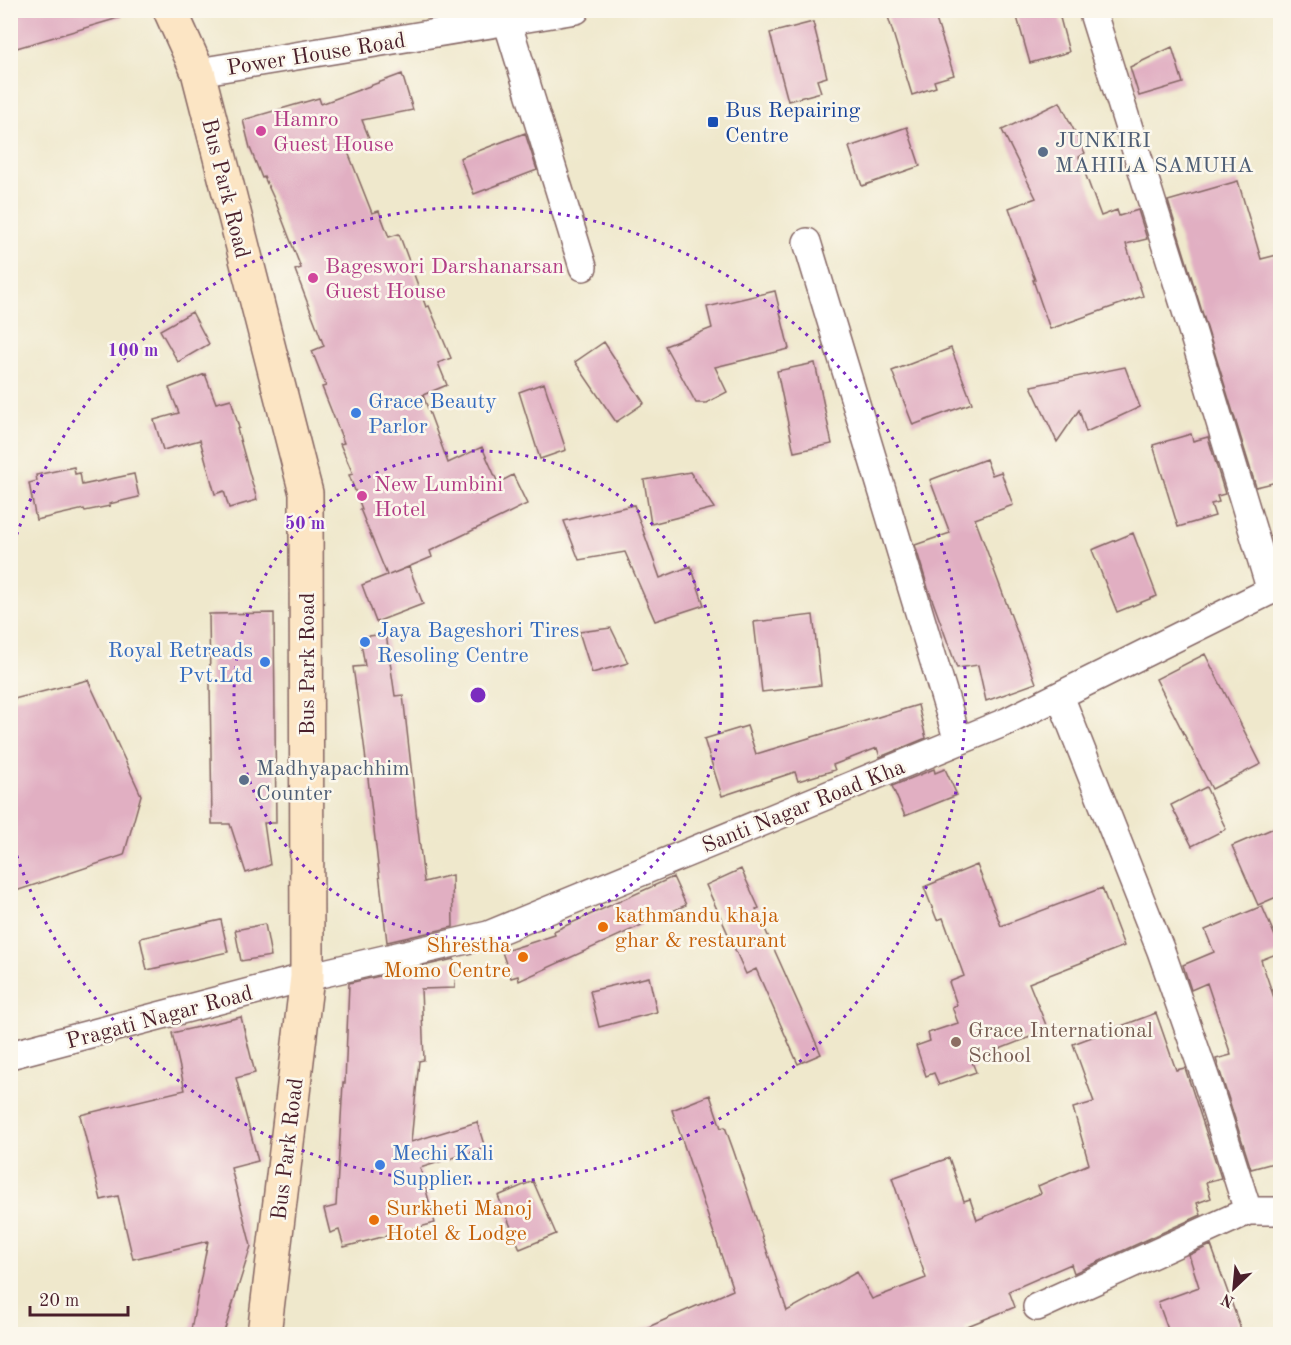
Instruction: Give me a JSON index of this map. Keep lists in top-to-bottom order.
{
  "streets": {
    "main road": ["Bus Park Road"],
    "street": ["Power House Road", "Santi Nagar Road Kha", "Pragati Nagar Road"]
  },
  "crossings": [
    ["Power House Road", "Bus Park Road"],
    ["Bus Park Road", "Santi Nagar Road Kha"],
    ["Bus Park Road", "Pragati Nagar Road"],
    ["Santi Nagar Road Kha", "Pragati Nagar Road"]
  ],
  "places": {
    "transit": ["Bus Repairing Centre"],
    "other": [
      "Hamro Guest House",
      "JUNKIRI MAHILA SAMUHA",
      "Bageswori Darshanarsan Guest House",
      "Grace Beauty Parlor",
      "New Lumbini Hotel",
      "Jaya Bageshori Tires Resoling Centre",
      "Royal Retreads Pvt.Ltd",
      "Madhyapachhim Counter",
      "kathmandu khaja ghar & restaurant",
      "Shrestha Momo Centre",
      "Grace International School",
      "Mechi Kali Supplier",
      "Surkheti Manoj Hotel & Lodge"
    ]
  },
  "scale_bar": "20 m",
  "north": "bottom left",
  "rings": ["100 m", "50 m"]
}
